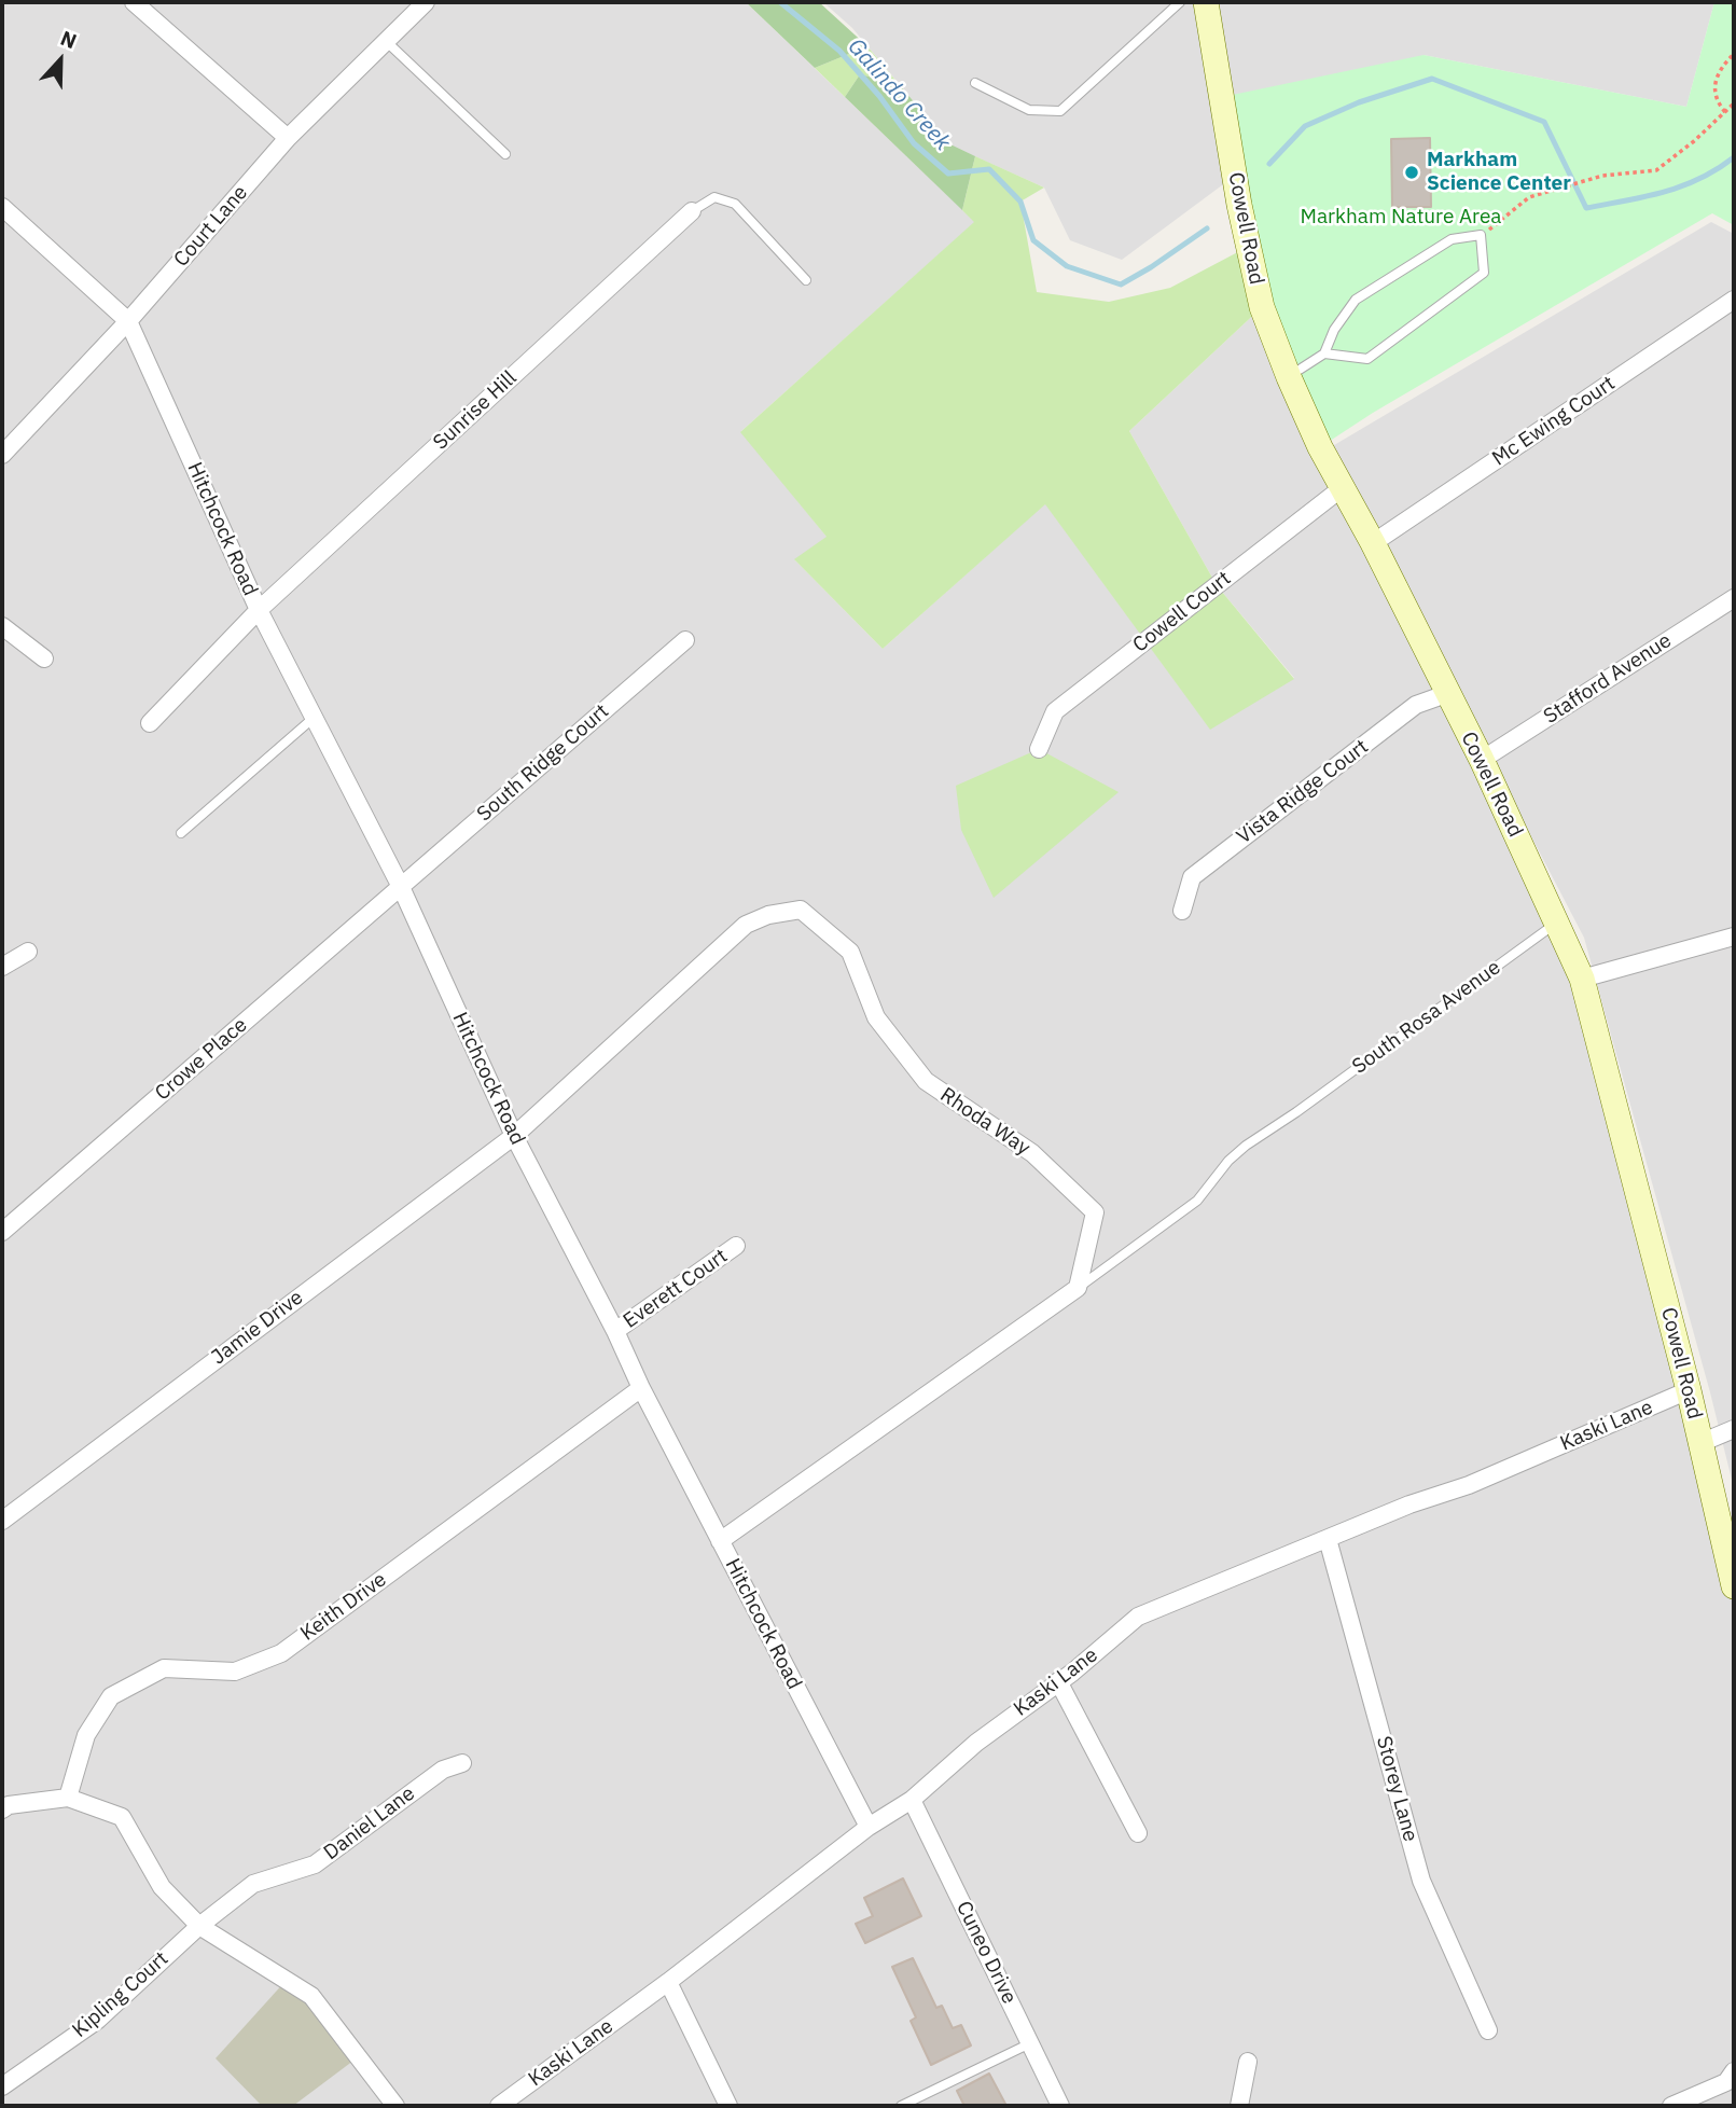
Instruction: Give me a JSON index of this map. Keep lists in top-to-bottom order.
{
  "streets": {
    "street": [
      "Court Lane",
      "Cowell Road",
      "Sunrise Hill",
      "Mc Ewing Court",
      "Hitchcock Road",
      "Cowell Court",
      "Stafford Avenue",
      "South Ridge Court",
      "Vista Ridge Court",
      "Crowe Place",
      "Rhoda Way",
      "Everett Court",
      "Jamie Drive",
      "Kaski Lane",
      "Keith Drive",
      "Storey Lane",
      "Daniel Lane",
      "Cuneo Drive",
      "Kipling Court"
    ],
    "lane": ["South Rosa Avenue"]
  },
  "crossings": [
    ["Court Lane", "Hitchcock Road"],
    ["Cowell Road", "Mc Ewing Court"],
    ["Cowell Road", "Cowell Court"],
    ["Cowell Road", "Stafford Avenue"],
    ["Cowell Road", "Vista Ridge Court"],
    ["Cowell Road", "South Rosa Avenue"],
    ["Cowell Road", "Kaski Lane"],
    ["Sunrise Hill", "Hitchcock Road"],
    ["Hitchcock Road", "South Ridge Court"],
    ["Hitchcock Road", "Crowe Place"],
    ["Hitchcock Road", "Rhoda Way"],
    ["Hitchcock Road", "Everett Court"],
    ["Hitchcock Road", "Jamie Drive"],
    ["Hitchcock Road", "Kaski Lane"],
    ["Hitchcock Road", "Keith Drive"],
    ["South Ridge Court", "Crowe Place"],
    ["South Rosa Avenue", "Rhoda Way"],
    ["Rhoda Way", "Jamie Drive"],
    ["Kaski Lane", "Storey Lane"],
    ["Kaski Lane", "Cuneo Drive"],
    ["Daniel Lane", "Kipling Court"]
  ],
  "water": ["Galindo Creek"],
  "parks": ["Markham Nature Area"],
  "places": ["Markham Science Center"],
  "north": "top"
}
